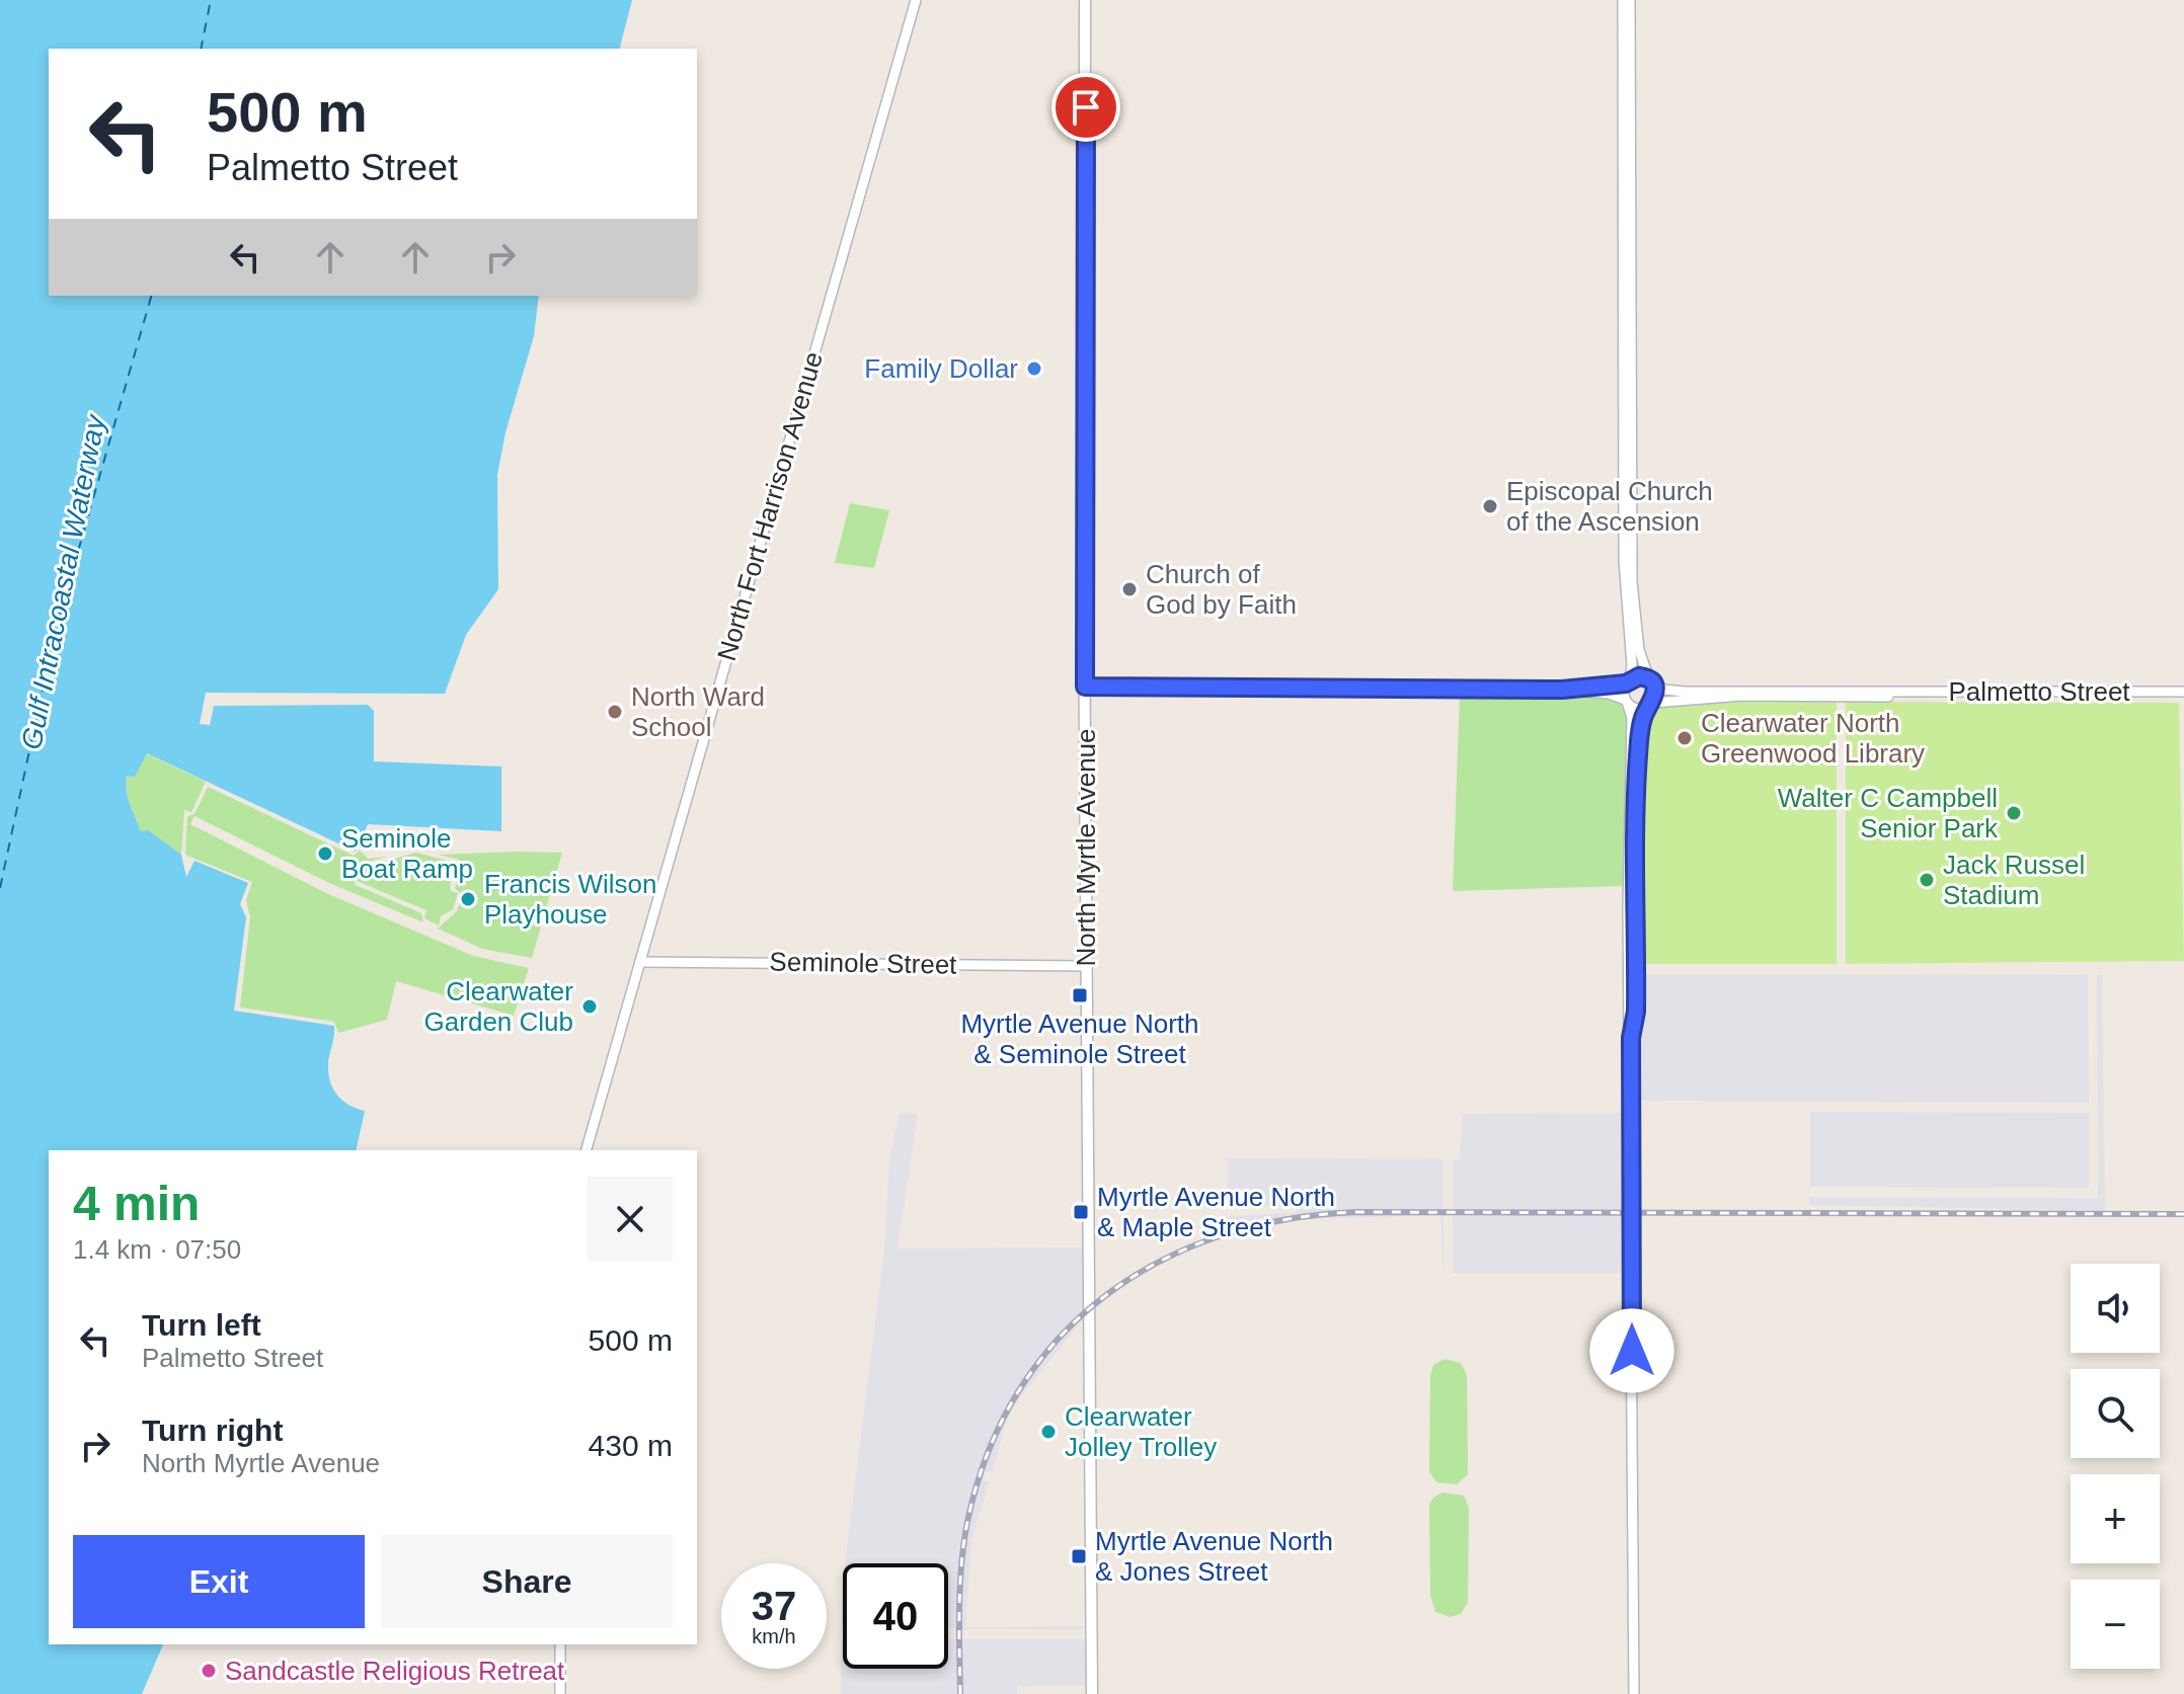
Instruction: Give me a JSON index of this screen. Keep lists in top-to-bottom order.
{
  "streets": {
    "main road": ["North Myrtle Avenue"],
    "street": ["North Fort Harrison Avenue", "Palmetto Street", "Seminole Street"]
  },
  "crossings": [
    ["North Fort Harrison Avenue", "Seminole Street"],
    ["North Myrtle Avenue", "Seminole Street"]
  ],
  "water": ["Gulf Intracoastal Waterway"],
  "places": {
    "other": [
      "Family Dollar",
      "Episcopal Church of the Ascension",
      "Church of God by Faith",
      "North Ward School",
      "Clearwater North Greenwood Library",
      "Walter C Campbell Senior Park",
      "Seminole Boat Ramp",
      "Jack Russel Stadium",
      "Francis Wilson Playhouse",
      "Clearwater Garden Club",
      "Clearwater Jolley Trolley",
      "Sandcastle Religious Retreat"
    ],
    "transit": ["Myrtle Avenue North & Seminole Street", "Myrtle Avenue North & Maple Street", "Myrtle Avenue North & Jones Street"]
  },
  "page": {
    "turn": ["500 m", "Palmetto Street"],
    "heading": ["4 min", "1.4 km · 07:50"],
    "map_buttons": ["+", "−"],
    "list": [
      {
        "name": "Turn left",
        "note": "Palmetto Street",
        "value": "500 m"
      },
      {
        "name": "Turn right",
        "note": "North Myrtle Avenue",
        "value": "430 m"
      }
    ],
    "buttons": ["Exit", "Share"],
    "speed": "37 km/h",
    "limit": "40"
  }
}
